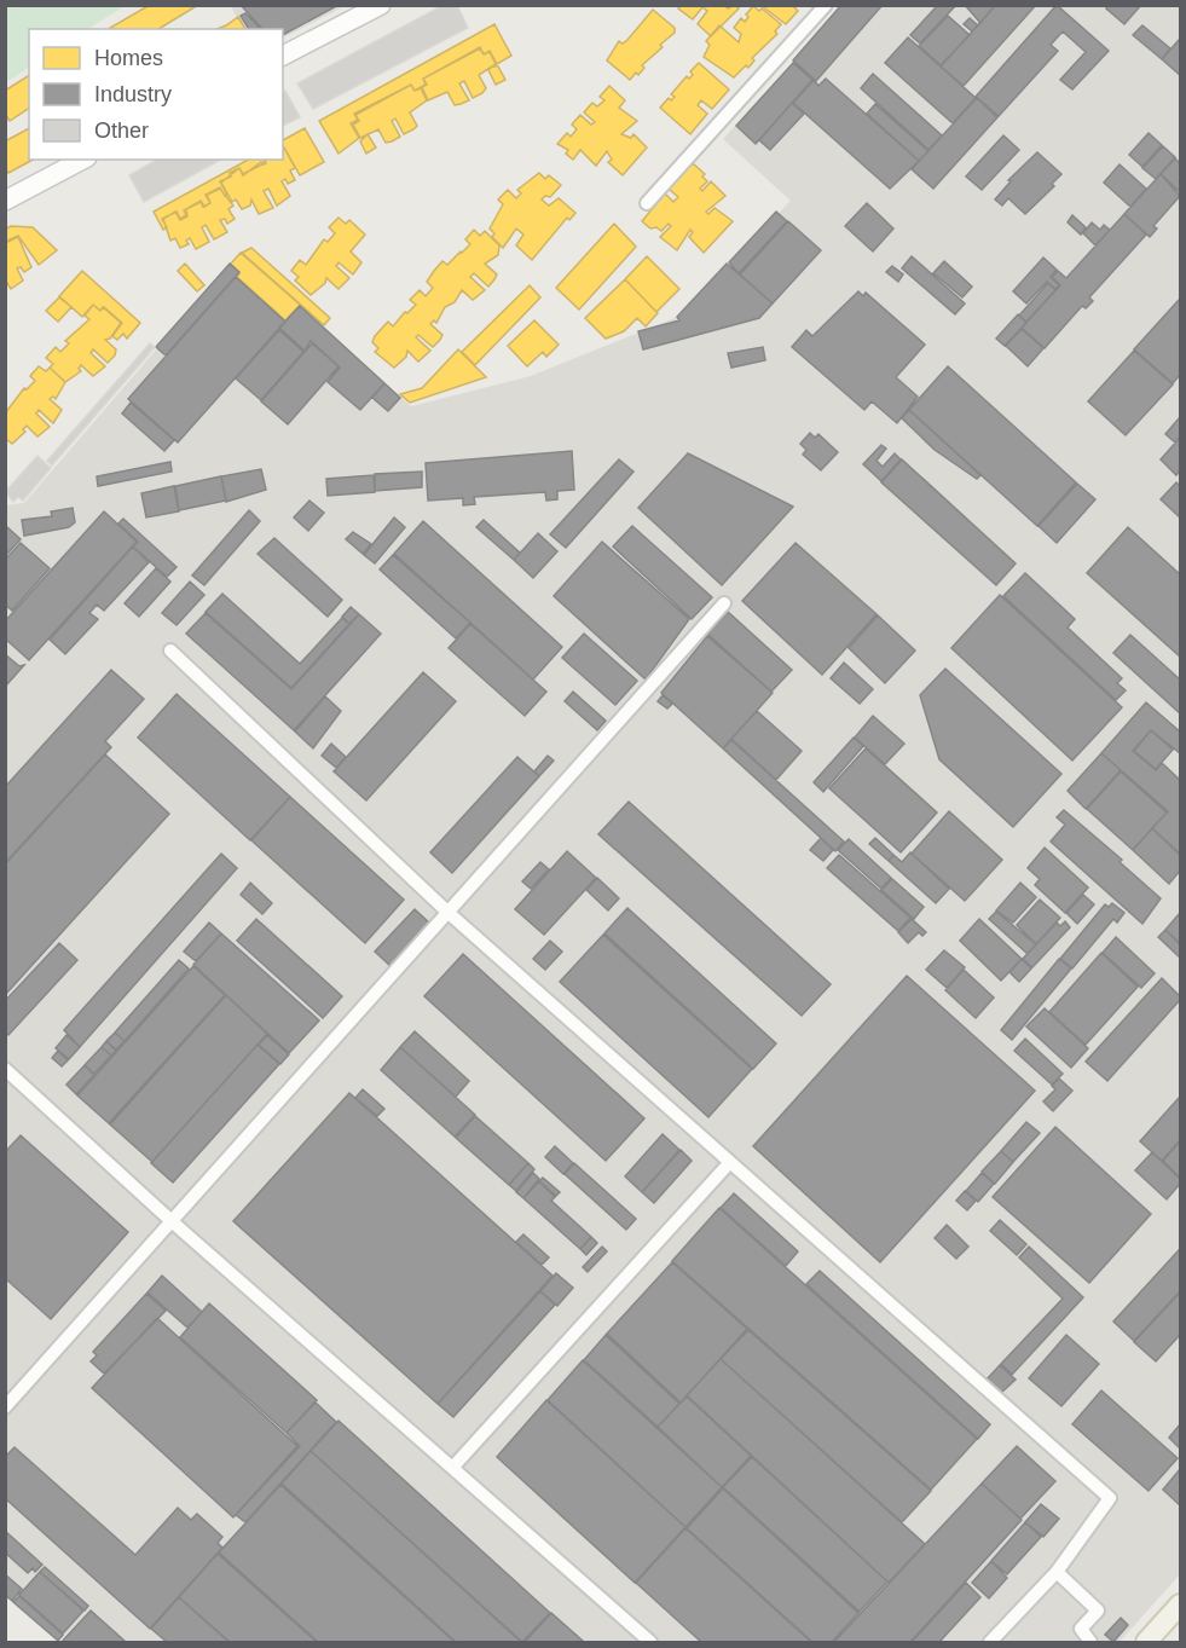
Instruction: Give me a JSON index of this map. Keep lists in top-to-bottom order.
{
  "legend": ["Homes", "Industry", "Other"]
}
